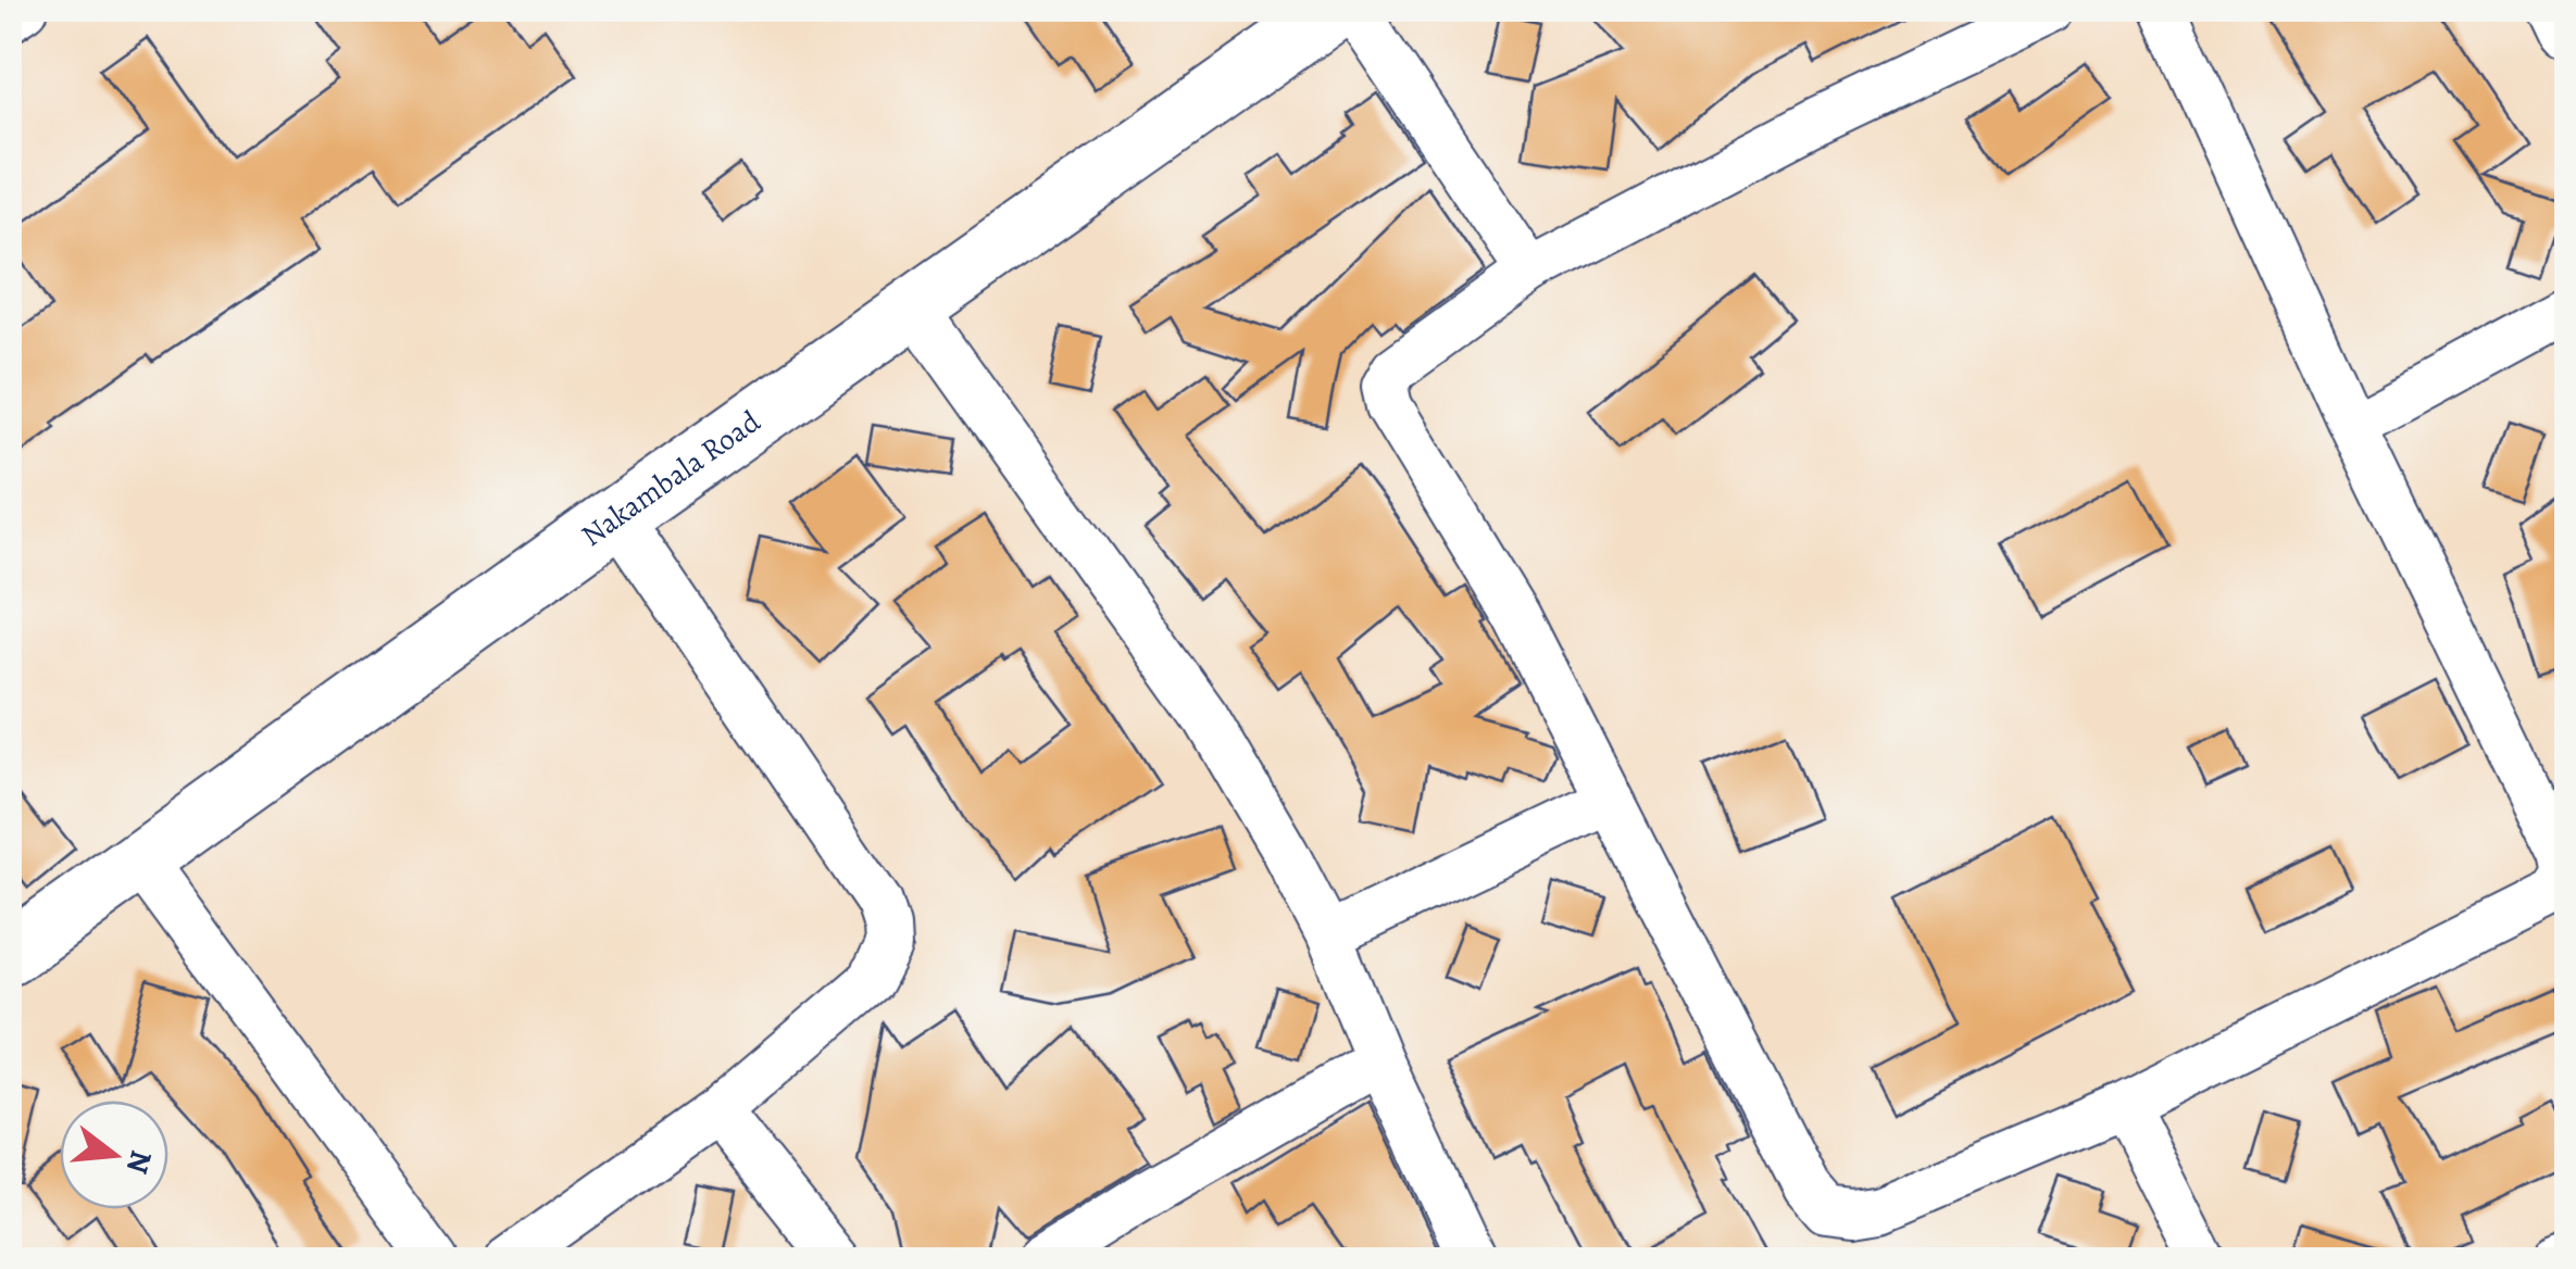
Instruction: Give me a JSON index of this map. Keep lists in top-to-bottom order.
{
  "streets": {
    "main road": ["Nakambala Road"]
  },
  "north": "right"
}
